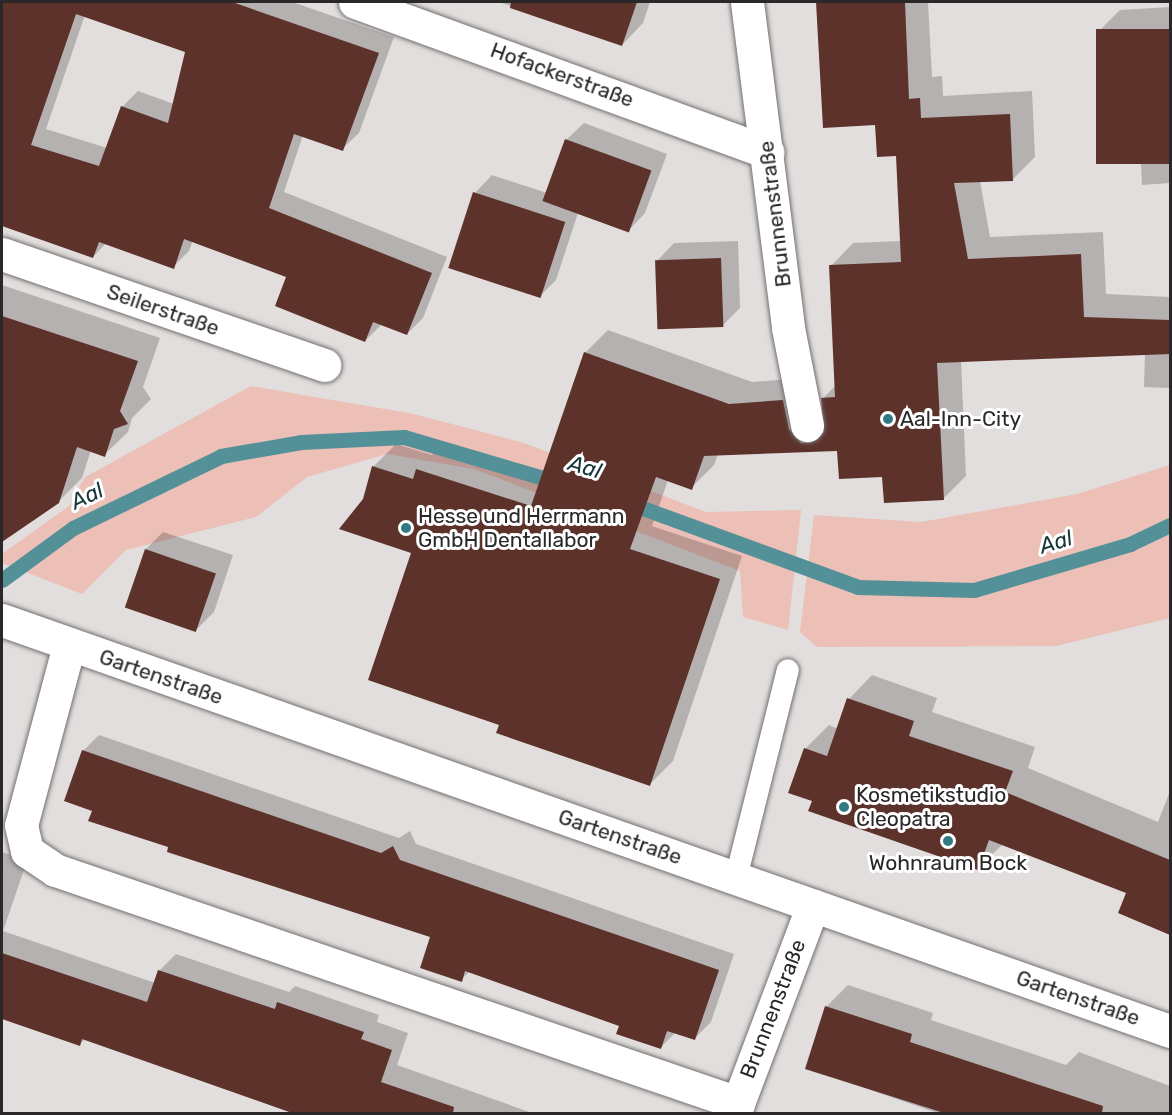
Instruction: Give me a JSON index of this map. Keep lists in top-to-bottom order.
{
  "streets": {
    "street": [
      "Hofackerstraße",
      "Brunnenstraße",
      "Seilerstraße",
      "Gartenstraße"
    ]
  },
  "crossings": [
    ["Hofackerstraße", "Brunnenstraße"],
    ["Brunnenstraße", "Gartenstraße"]
  ],
  "water": ["Aal"],
  "places": [
    "Aal-Inn-City",
    "Hesse und Herrmann GmbH Dentallabor",
    "Kosmetikstudio Cleopatra",
    "Wohnraum Bock"
  ]
}
